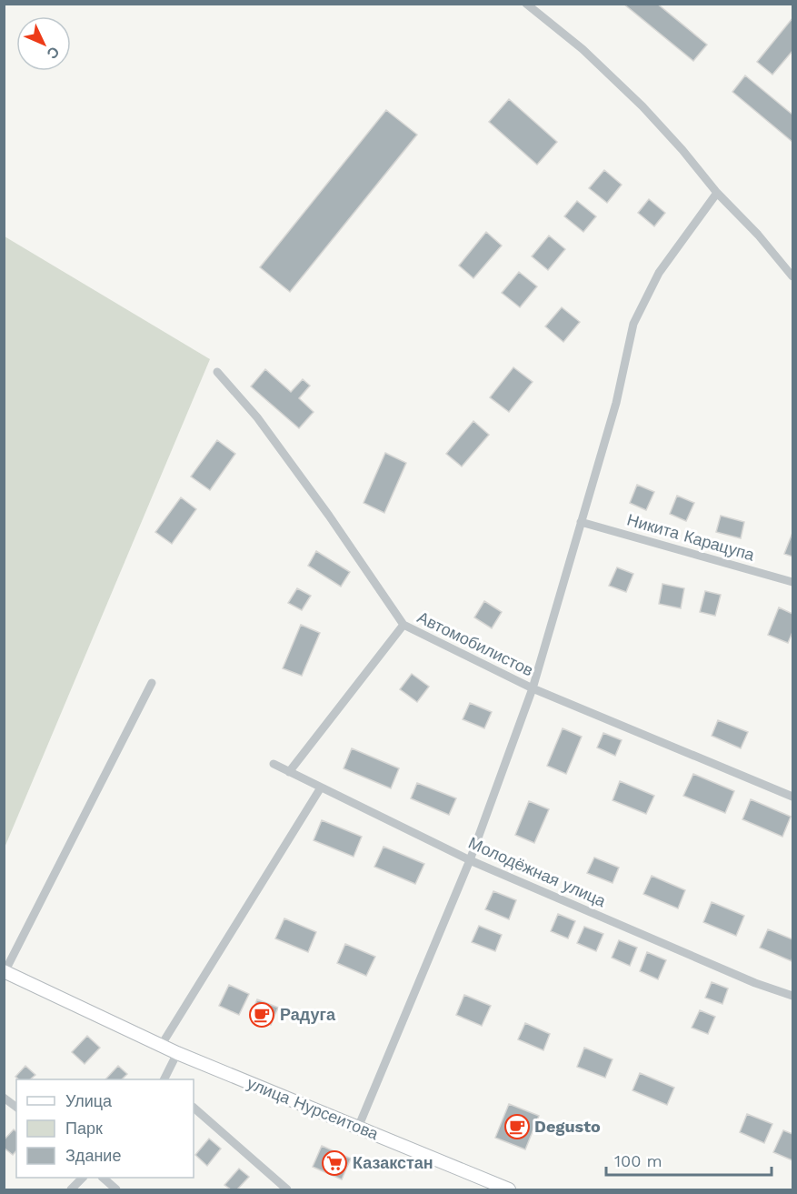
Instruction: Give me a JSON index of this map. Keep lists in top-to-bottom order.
{
  "streets": {
    "main road": ["улица Нурсеитова"],
    "street": ["Никита Карацупа", "Автомобилистов", "Молодёжная улица"]
  },
  "places": {
    "cafe": ["Радуга", "Degusto"],
    "supermarket": ["Казакстан"]
  },
  "legend": ["Улица", "Парк", "Здание"],
  "scale_bar": "100 m",
  "north": "bottom right"
}
